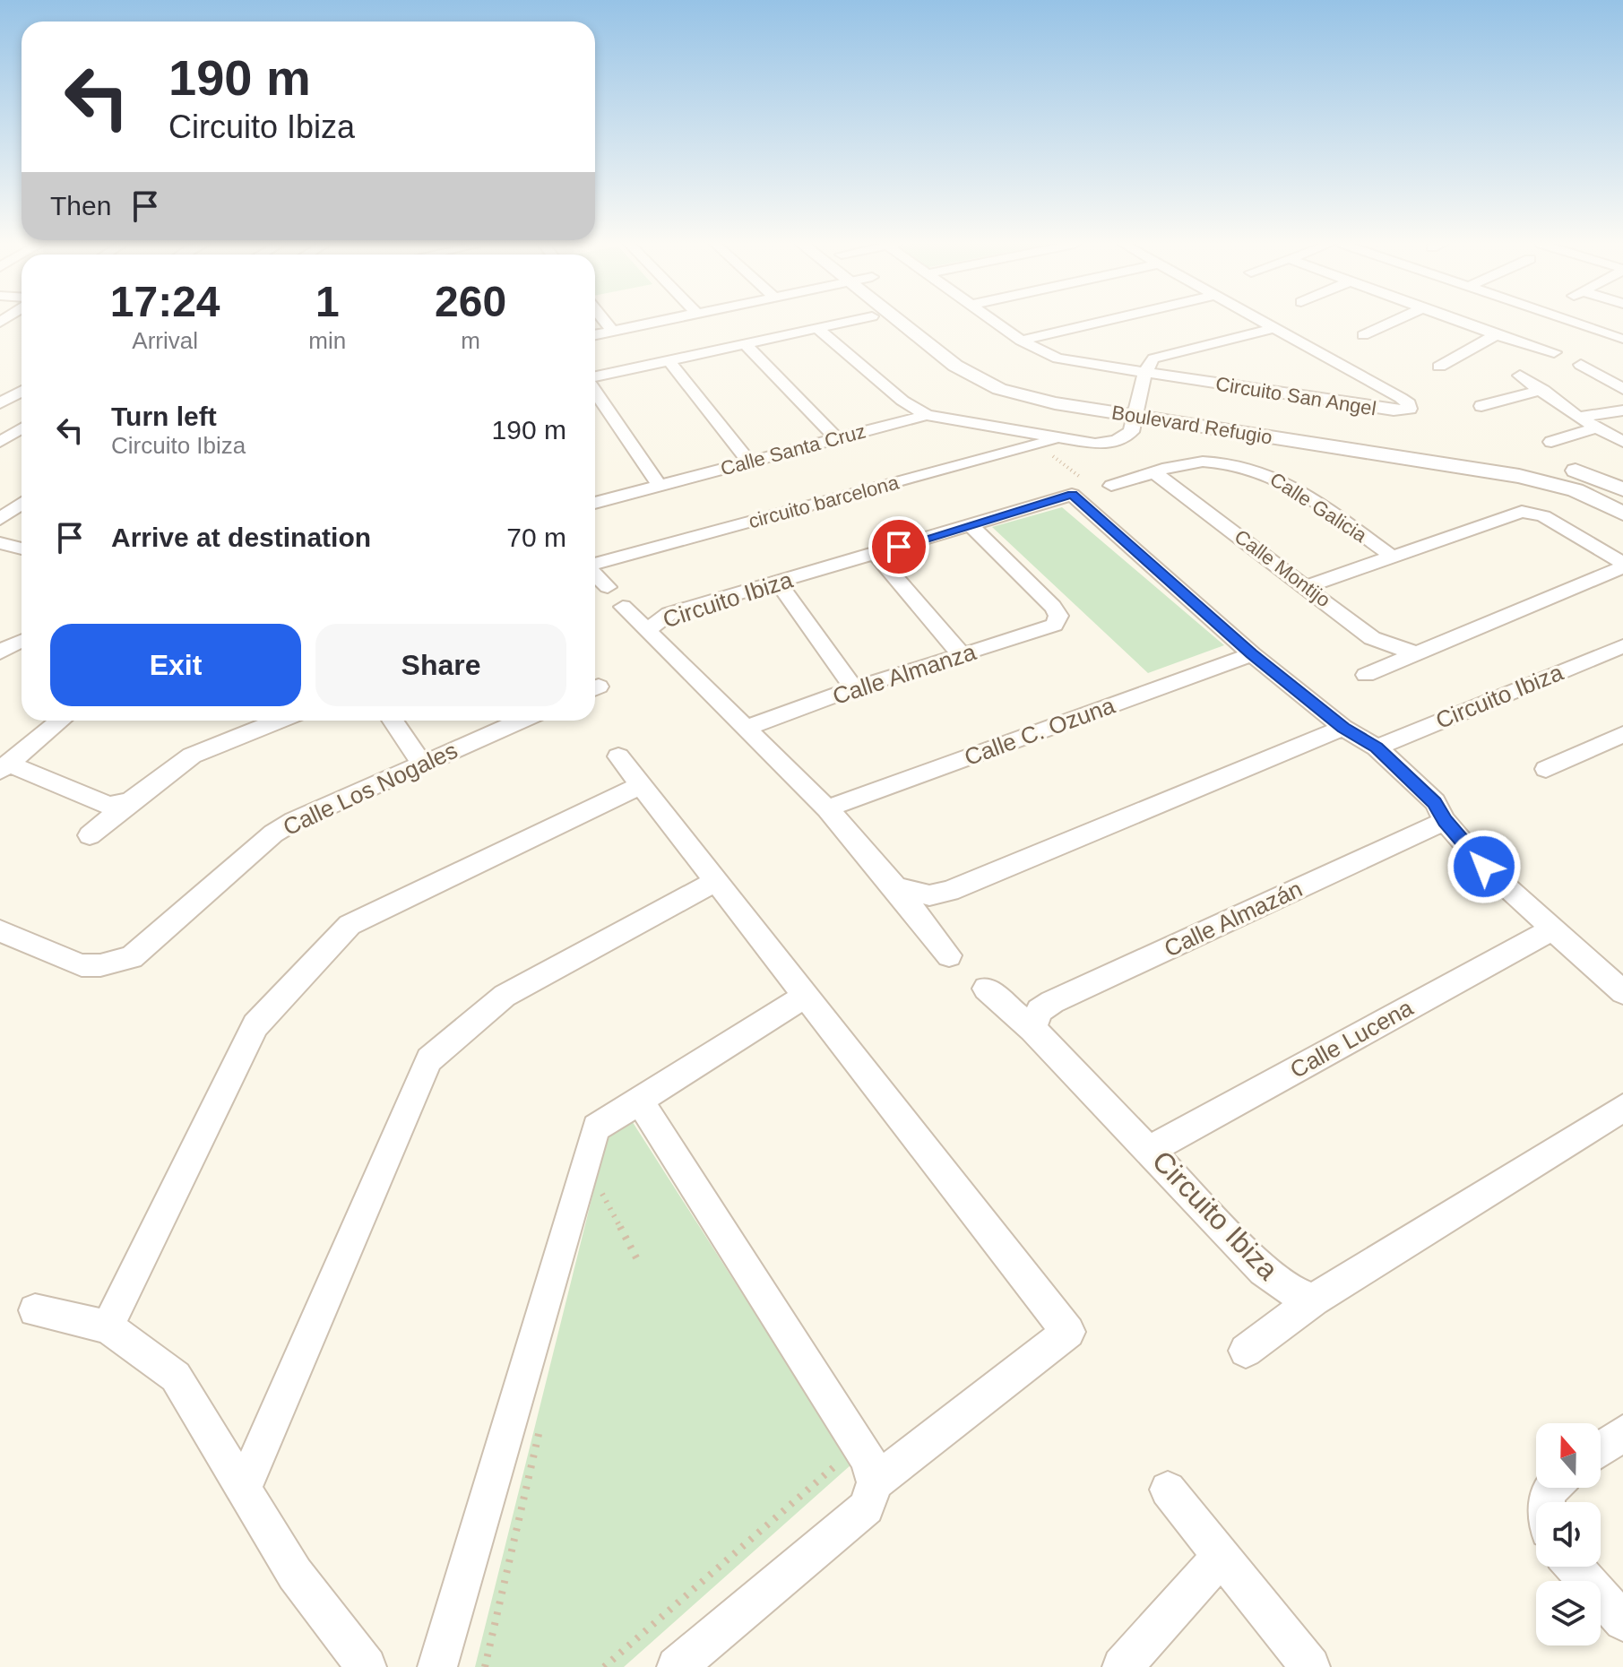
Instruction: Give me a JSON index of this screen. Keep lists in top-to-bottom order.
{
  "streets": {
    "street": [
      "Circuito San Angel",
      "Boulevard Refugio",
      "Calle Santa Cruz",
      "circuito barcelona",
      "Calle Galicia",
      "Calle Montijo",
      "Circuito Ibiza",
      "Calle Almanza",
      "Calle C. Ozuna",
      "Calle Los Nogales",
      "Calle Almazán",
      "Calle Lucena"
    ]
  },
  "crossings": [
    ["Calle Galicia", "Calle Montijo"],
    ["Circuito Ibiza", "Calle Almanza"],
    ["Circuito Ibiza", "Calle C. Ozuna"],
    ["Circuito Ibiza", "Calle Almazán"],
    ["Circuito Ibiza", "Calle Lucena"]
  ],
  "north": "top",
  "page": {
    "turn": ["190 m", "Circuito Ibiza"],
    "then": "Then",
    "eta": [
      "17:24",
      "Arrival",
      "1",
      "min",
      "260",
      "m"
    ],
    "list": [
      {
        "name": "Turn left",
        "note": "Circuito Ibiza",
        "value": "190 m"
      },
      {
        "name": "Arrive at destination",
        "value": "70 m"
      }
    ],
    "buttons": ["Exit", "Share"]
  }
}
